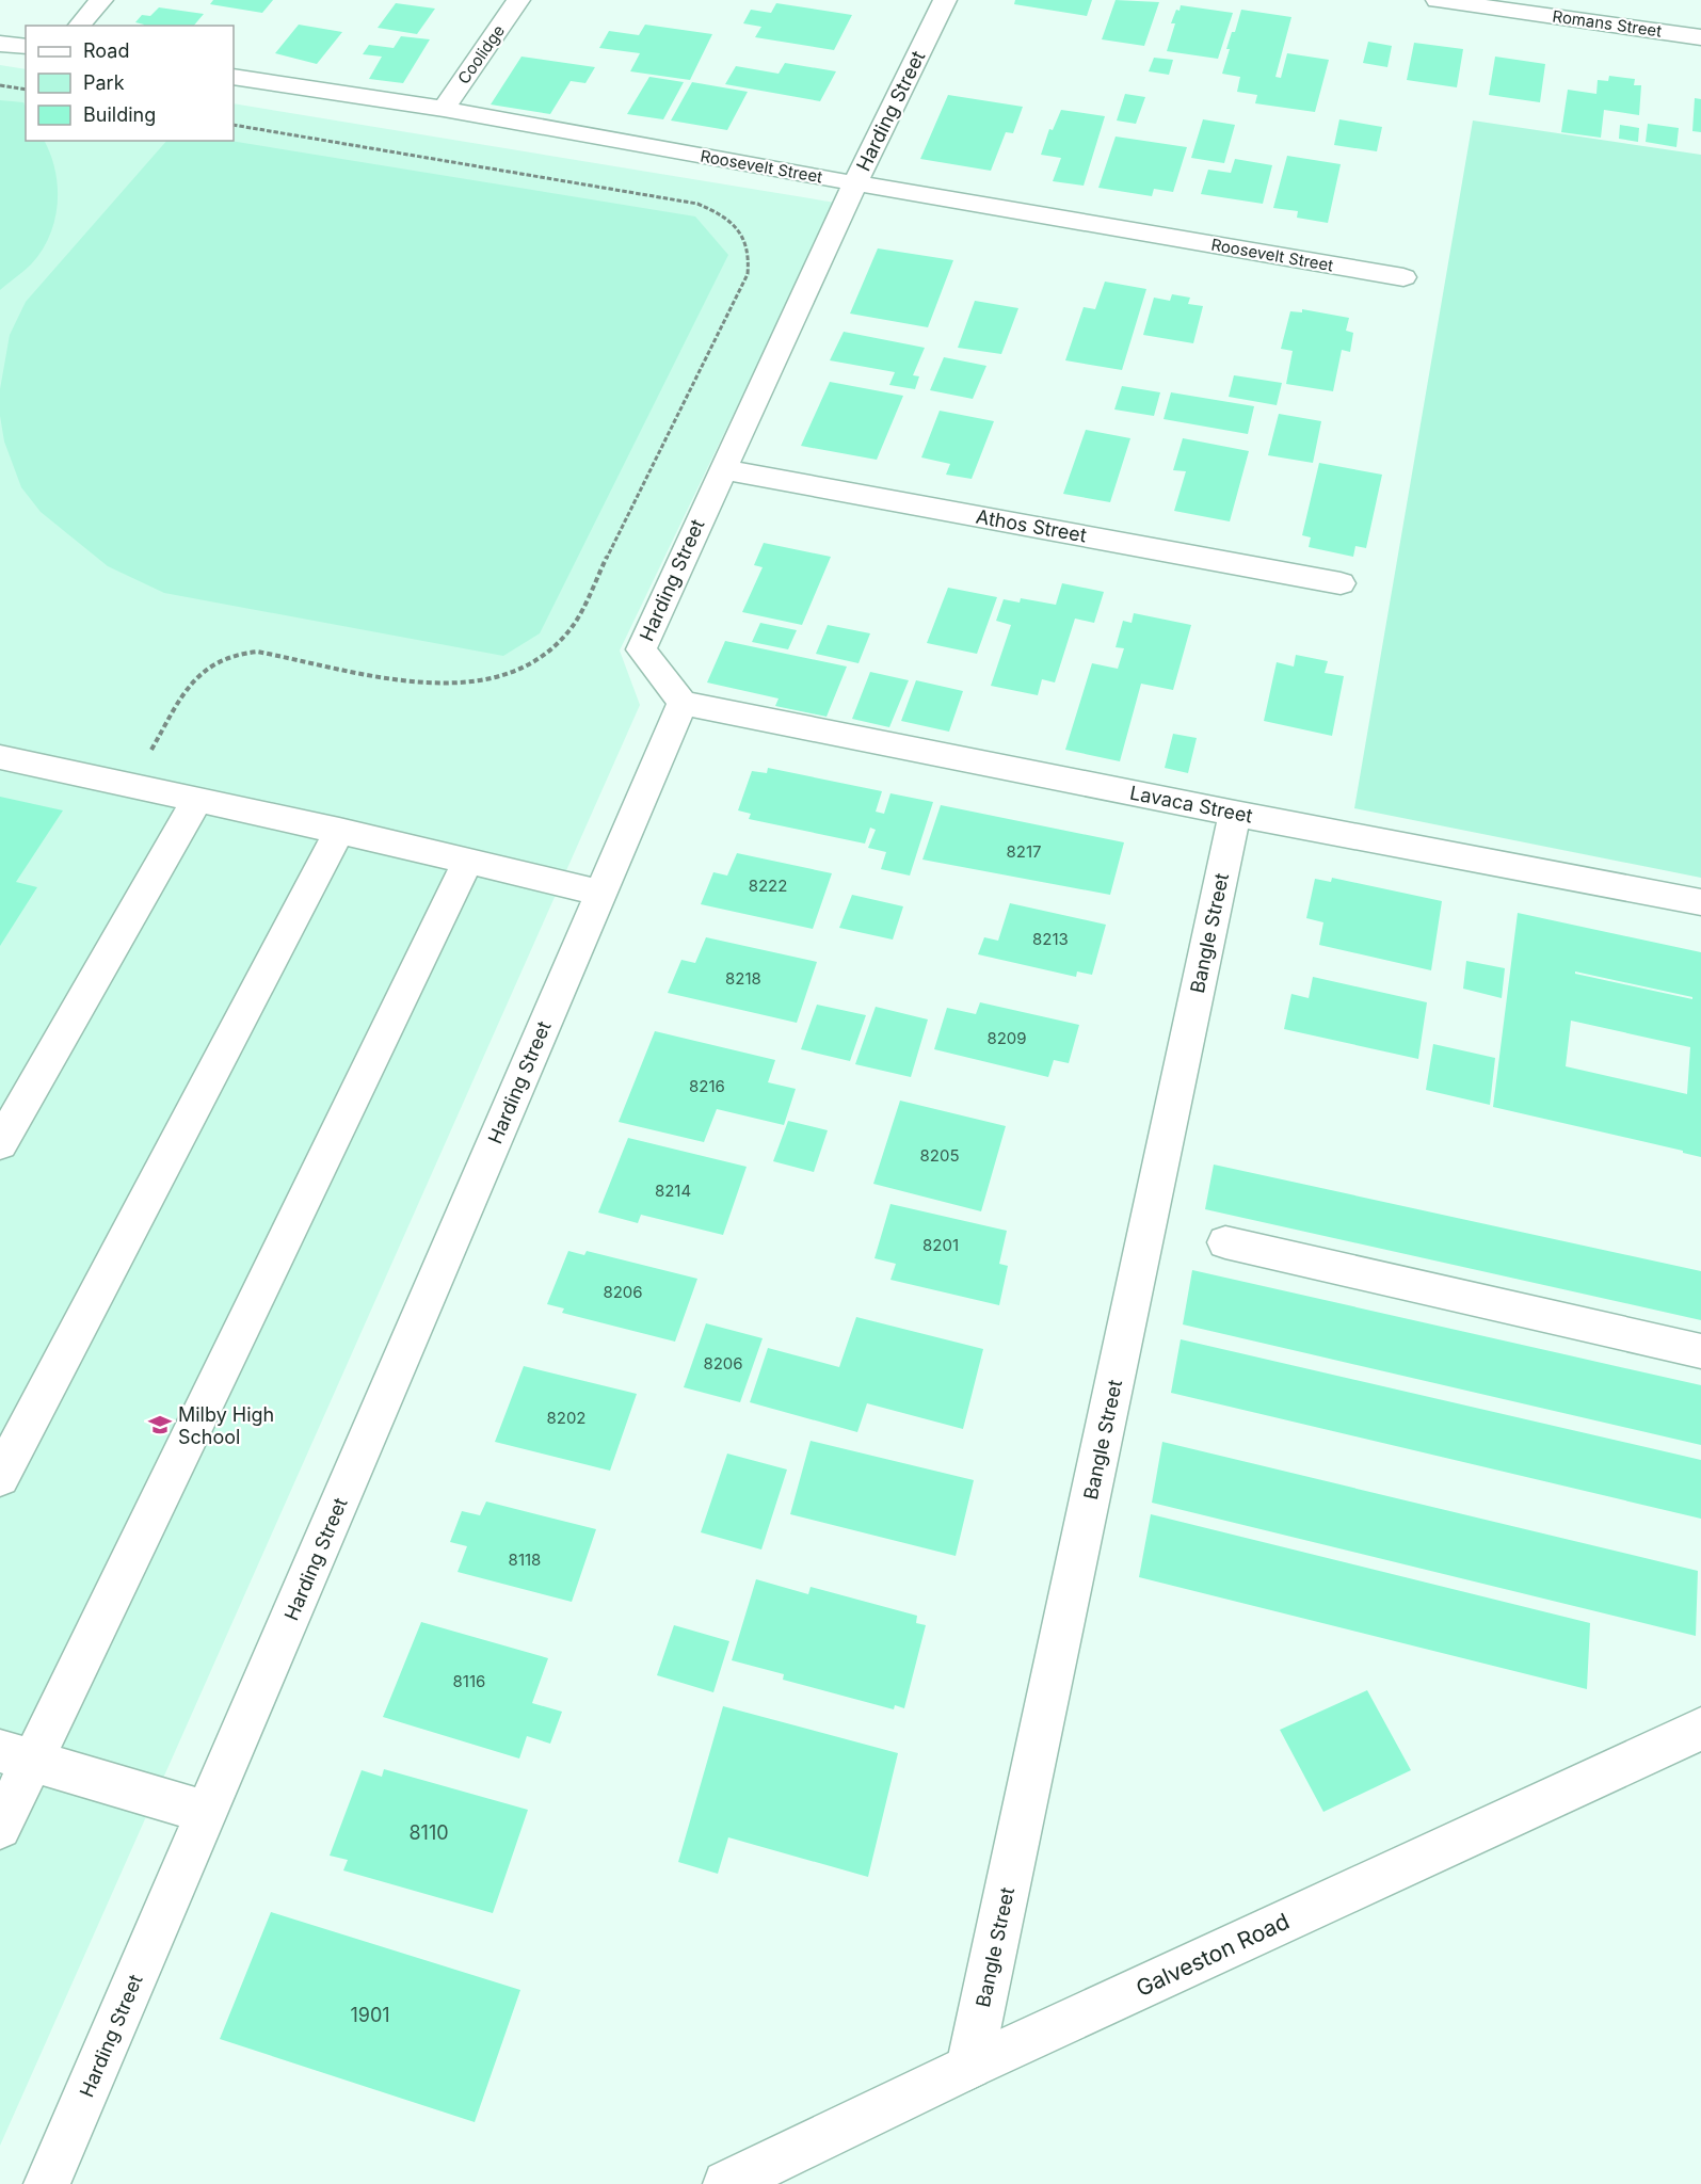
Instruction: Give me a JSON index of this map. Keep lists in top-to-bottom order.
{
  "streets": {
    "street": [
      "Romans Street",
      "Coolidge",
      "Harding Street",
      "Roosevelt Street",
      "Athos Street",
      "Lavaca Street",
      "Bangle Street",
      "Galveston Road"
    ]
  },
  "crossings": [
    ["Coolidge", "Roosevelt Street"],
    ["Harding Street", "Roosevelt Street"],
    ["Harding Street", "Athos Street"],
    ["Harding Street", "Lavaca Street"],
    ["Lavaca Street", "Bangle Street"],
    ["Bangle Street", "Galveston Road"]
  ],
  "places": {
    "school or university": ["Milby High School"]
  },
  "house_numbers": [
    "8217",
    "8222",
    "8213",
    "8218",
    "8209",
    "8216",
    "8205",
    "8214",
    "8201",
    "8206",
    "8206",
    "8202",
    "8118",
    "8116",
    "8110",
    "1901"
  ],
  "legend": ["Road", "Park", "Building"]
}
